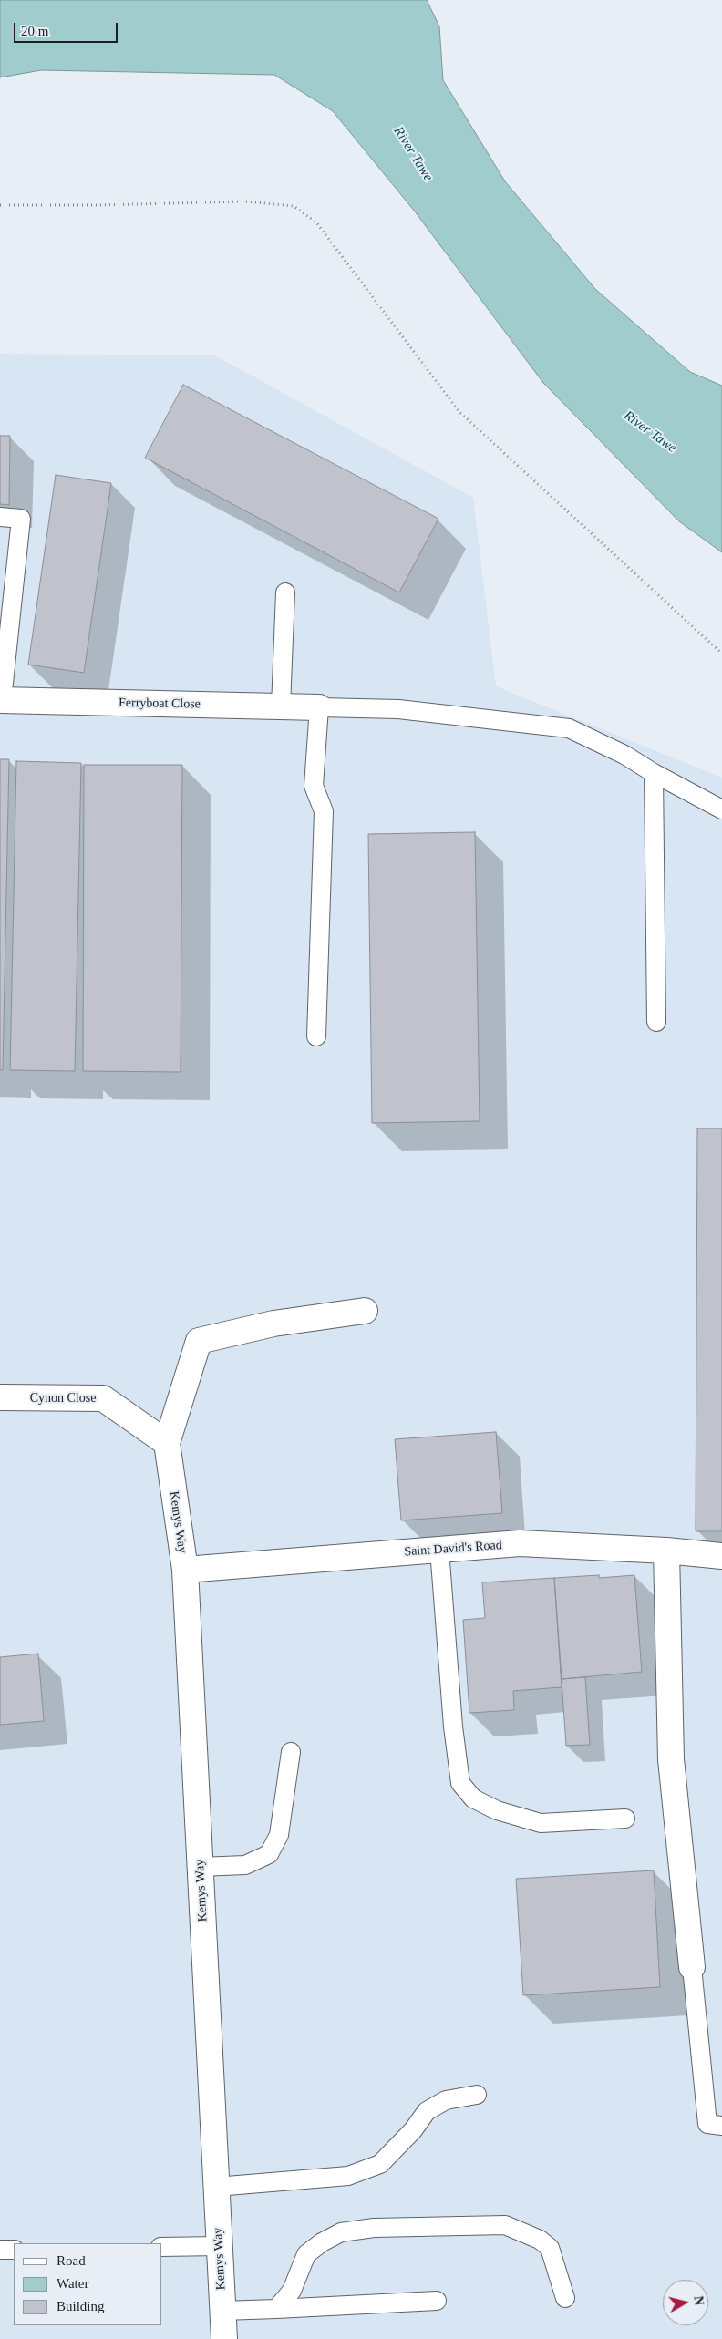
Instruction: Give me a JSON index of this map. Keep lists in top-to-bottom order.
{
  "streets": {
    "street": [
      "Ferryboat Close",
      "Cynon Close",
      "Kemys Way",
      "Saint David's Road"
    ]
  },
  "crossings": [
    ["Cynon Close", "Kemys Way"],
    ["Kemys Way", "Saint David's Road"]
  ],
  "water": ["River Tawe"],
  "legend": ["Road", "Water", "Building"],
  "scale_bar": "20 m",
  "north": "right"
}
